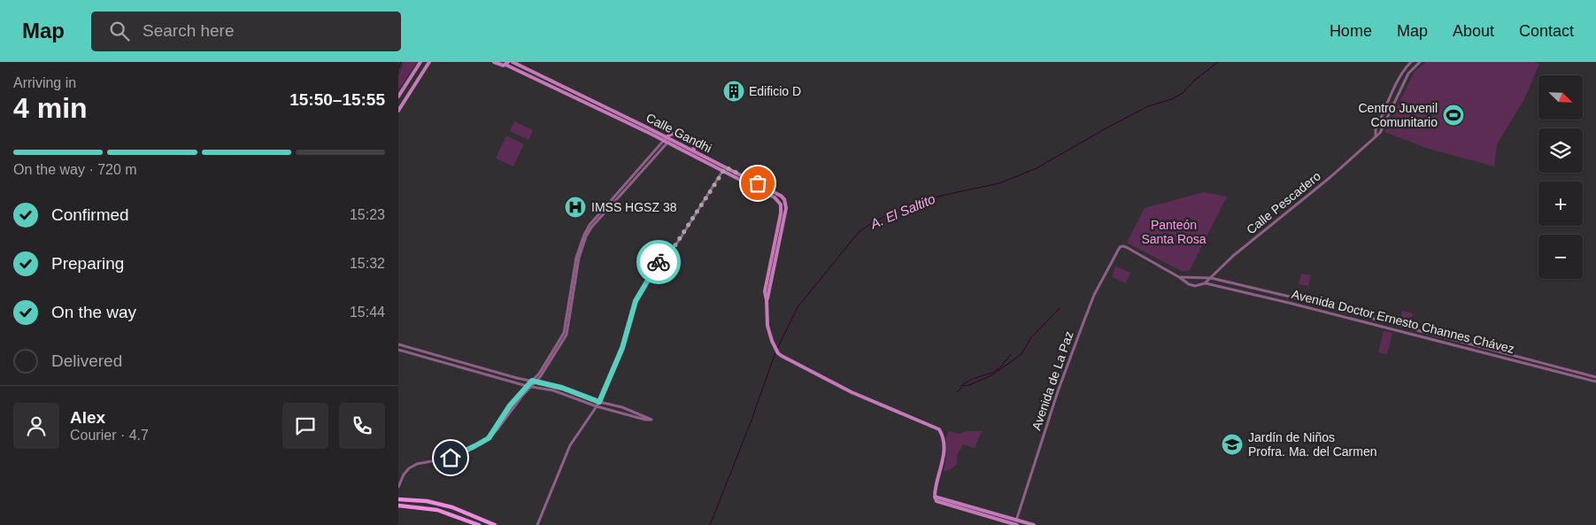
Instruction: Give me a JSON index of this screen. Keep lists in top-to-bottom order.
{
  "streets": {
    "main road": ["Calle Gandhi"],
    "street": ["Calle Pescadero", "Avenida Doctor Ernesto Channes Chávez", "Avenida de La Paz"]
  },
  "crossings": [
    ["Calle Gandhi", "Avenida de La Paz"],
    ["Calle Pescadero", "Avenida Doctor Ernesto Channes Chávez"],
    ["Avenida Doctor Ernesto Channes Chávez", "Avenida de La Paz"]
  ],
  "water": ["A. El Saltito"],
  "parks": ["Panteón Santa Rosa"],
  "places": {
    "building": ["Edificio D"],
    "sports": ["Centro Juvenil Comunitario"],
    "hospital": ["IMSS HGSZ 38"],
    "school or university": ["Jardín de Niños Profra. Ma. del Carmen"]
  },
  "north": "bottom right",
  "page": {
    "header": "Map",
    "search": "Search here",
    "nav": [
      "Home",
      "Map",
      "About",
      "Contact"
    ],
    "heading": ["4 min", "Arriving in", "15:50–15:55"],
    "panel": ["Alex", "Courier · 4.7"],
    "map_buttons": ["+", "−"],
    "bar": "On the way · 720 m",
    "list": [
      ["Confirmed", "15:23"],
      ["Preparing", "15:32"],
      ["On the way", "15:44"],
      "Delivered"
    ]
  }
}
